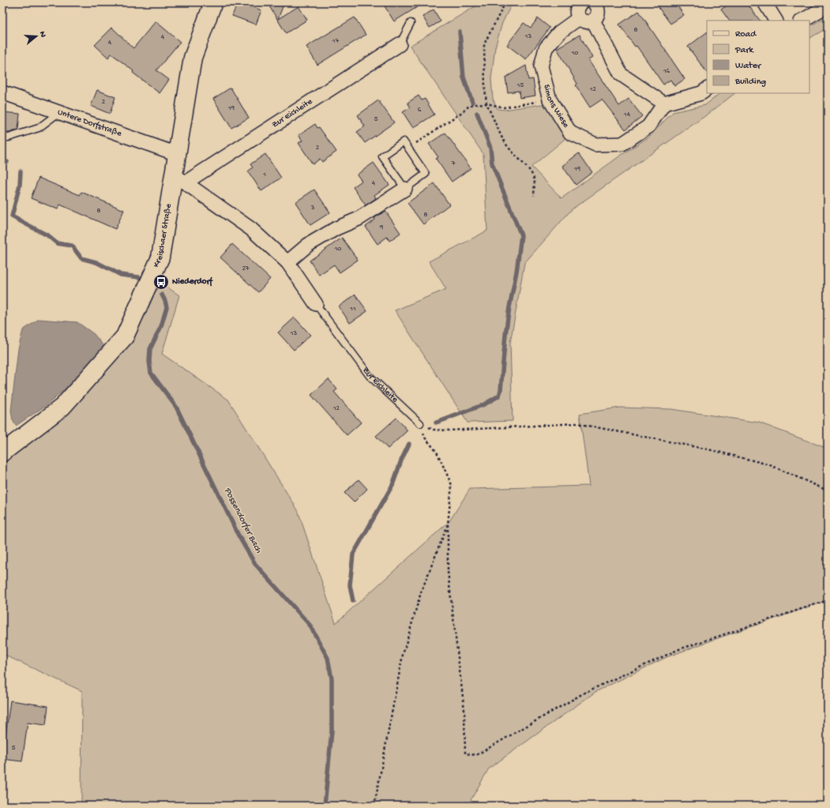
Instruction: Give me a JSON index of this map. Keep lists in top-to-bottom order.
{
  "streets": {
    "main road": ["Kreischaer Straße"],
    "street": ["Simons Wiese", "Zur Eichleite", "Untere Dorfstraße"]
  },
  "crossings": [
    ["Zur Eichleite", "Kreischaer Straße"],
    ["Untere Dorfstraße", "Kreischaer Straße"]
  ],
  "water": ["Possendorfer Bach"],
  "places": {
    "bus stop": ["Niederdorf"]
  },
  "house_numbers": [
    "8",
    "13",
    "4",
    "17",
    "4",
    "10",
    "16",
    "15",
    "12",
    "2",
    "19",
    "6",
    "14",
    "5",
    "2",
    "7",
    "19",
    "1",
    "4",
    "3",
    "8",
    "8",
    "9",
    "10",
    "27",
    "11",
    "13",
    "12",
    "5"
  ],
  "legend": [
    "Road",
    "Park",
    "Water",
    "Building"
  ],
  "north": "right"
}
